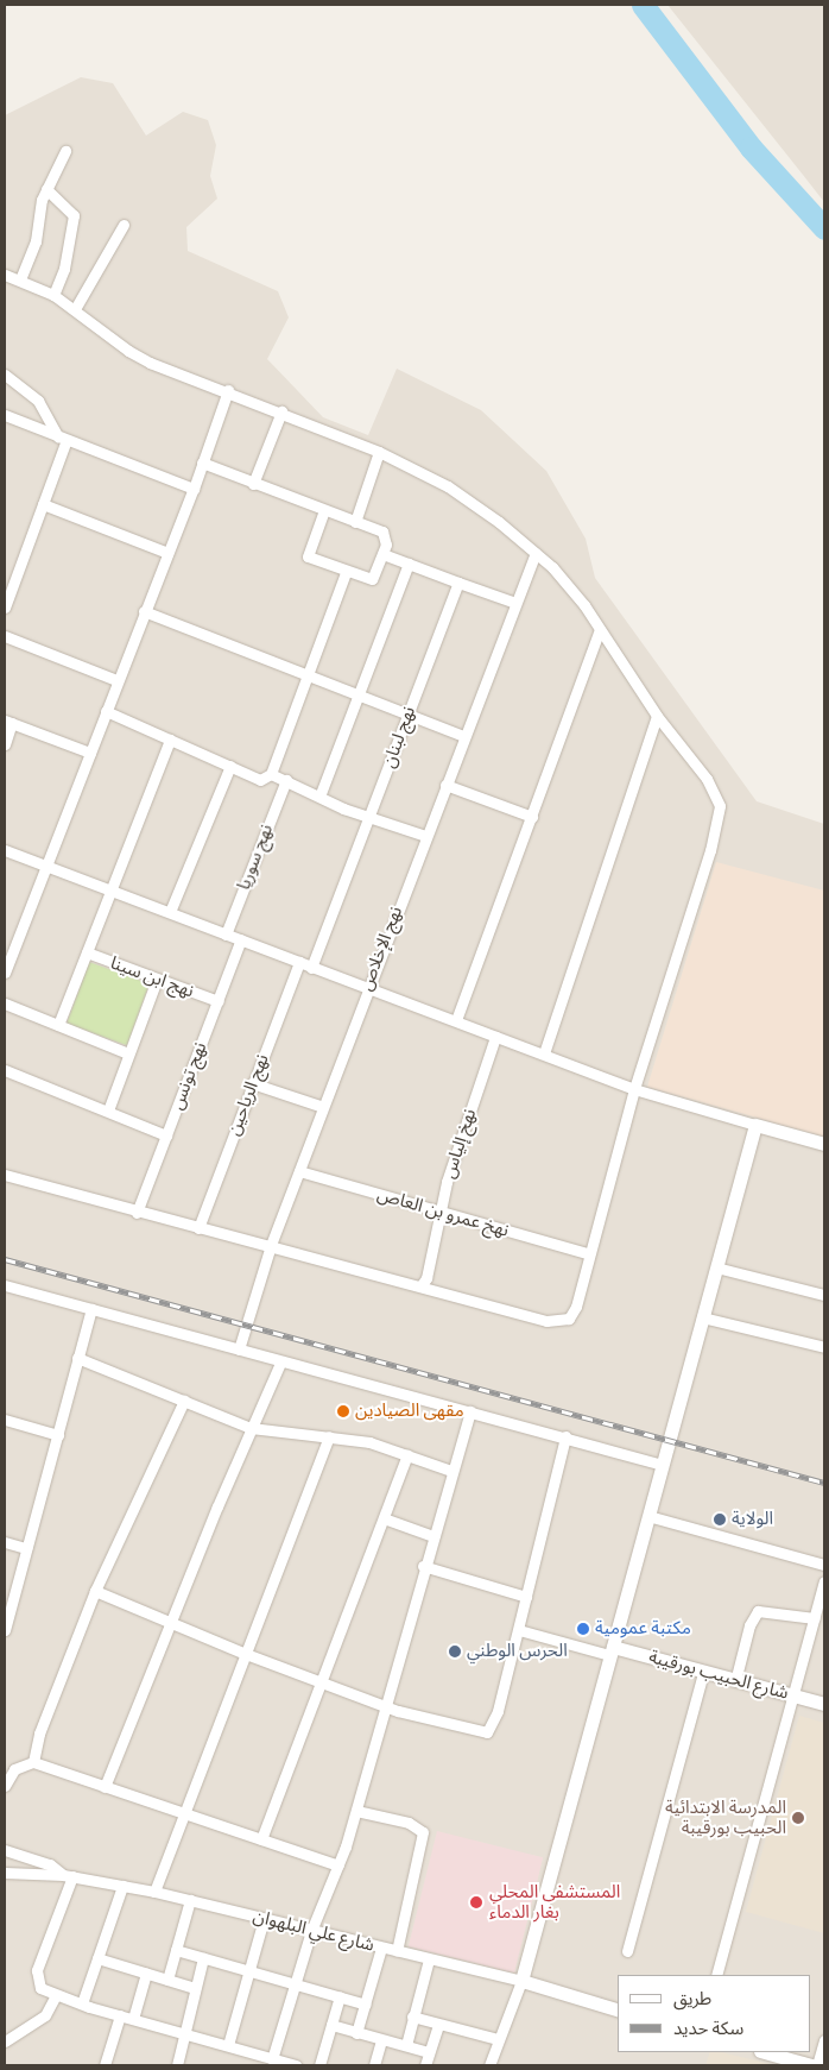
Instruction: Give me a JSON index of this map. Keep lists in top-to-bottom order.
{
  "streets": {
    "street": [
      "نهج لبنان",
      "نهج سوريا",
      "نهج الإخلاص",
      "نهج ابن سينا",
      "نهج تونس",
      "نهج الرياحين",
      "نهخ إلياس",
      "نهخ عمرو بن العاص",
      "شارع الحبيب بورقيبة",
      "شارع علي البلهوان"
    ]
  },
  "crossings": [
    ["نهج الإخلاص", "نهخ عمرو بن العاص"],
    ["نهج ابن سينا", "نهج تونس"],
    ["نهخ إلياس", "نهخ عمرو بن العاص"]
  ],
  "places": [
    "مقهى الصيادين",
    "الولاية",
    "مكتبة عمومية",
    "الحرس الوطني",
    "المدرسة الابتدائية الحبيب بورقيبة",
    "المستشفى المحلي بغار الدماء"
  ],
  "legend": ["طريق", "سكة حديد"]
}
